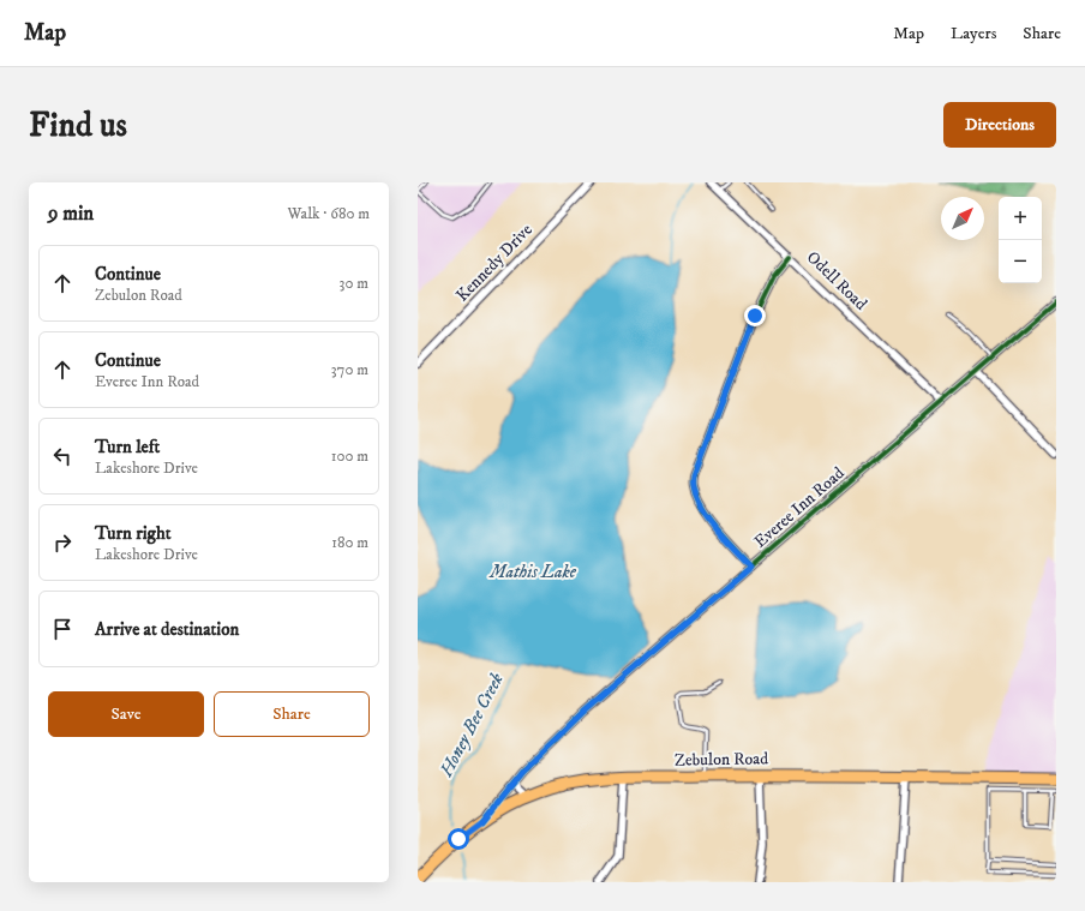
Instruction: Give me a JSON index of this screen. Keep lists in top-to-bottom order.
{
  "streets": {
    "main road": ["Zebulon Road"],
    "street": ["Kennedy Drive", "Odell Road", "Everee Inn Road"]
  },
  "crossings": [
    ["Odell Road", "Everee Inn Road"],
    ["Everee Inn Road", "Zebulon Road"]
  ],
  "water": ["Mathis Lake", "Honey Bee Creek"],
  "north": "top right",
  "page": {
    "header": "Map",
    "nav": ["Map", "Layers", "Share"],
    "buttons": [
      "Directions",
      ["Save", "Share"]
    ],
    "title": "Find us",
    "heading": ["9 min", "Walk · 680 m"],
    "map_buttons": ["+", "−"],
    "list": [
      ["Continue", "Zebulon Road", "30 m"],
      ["Continue", "Everee Inn Road", "370 m"],
      ["Turn left", "Lakeshore Drive", "100 m"],
      ["Turn right", "Lakeshore Drive", "180 m"],
      "Arrive at destination"
    ]
  }
}
